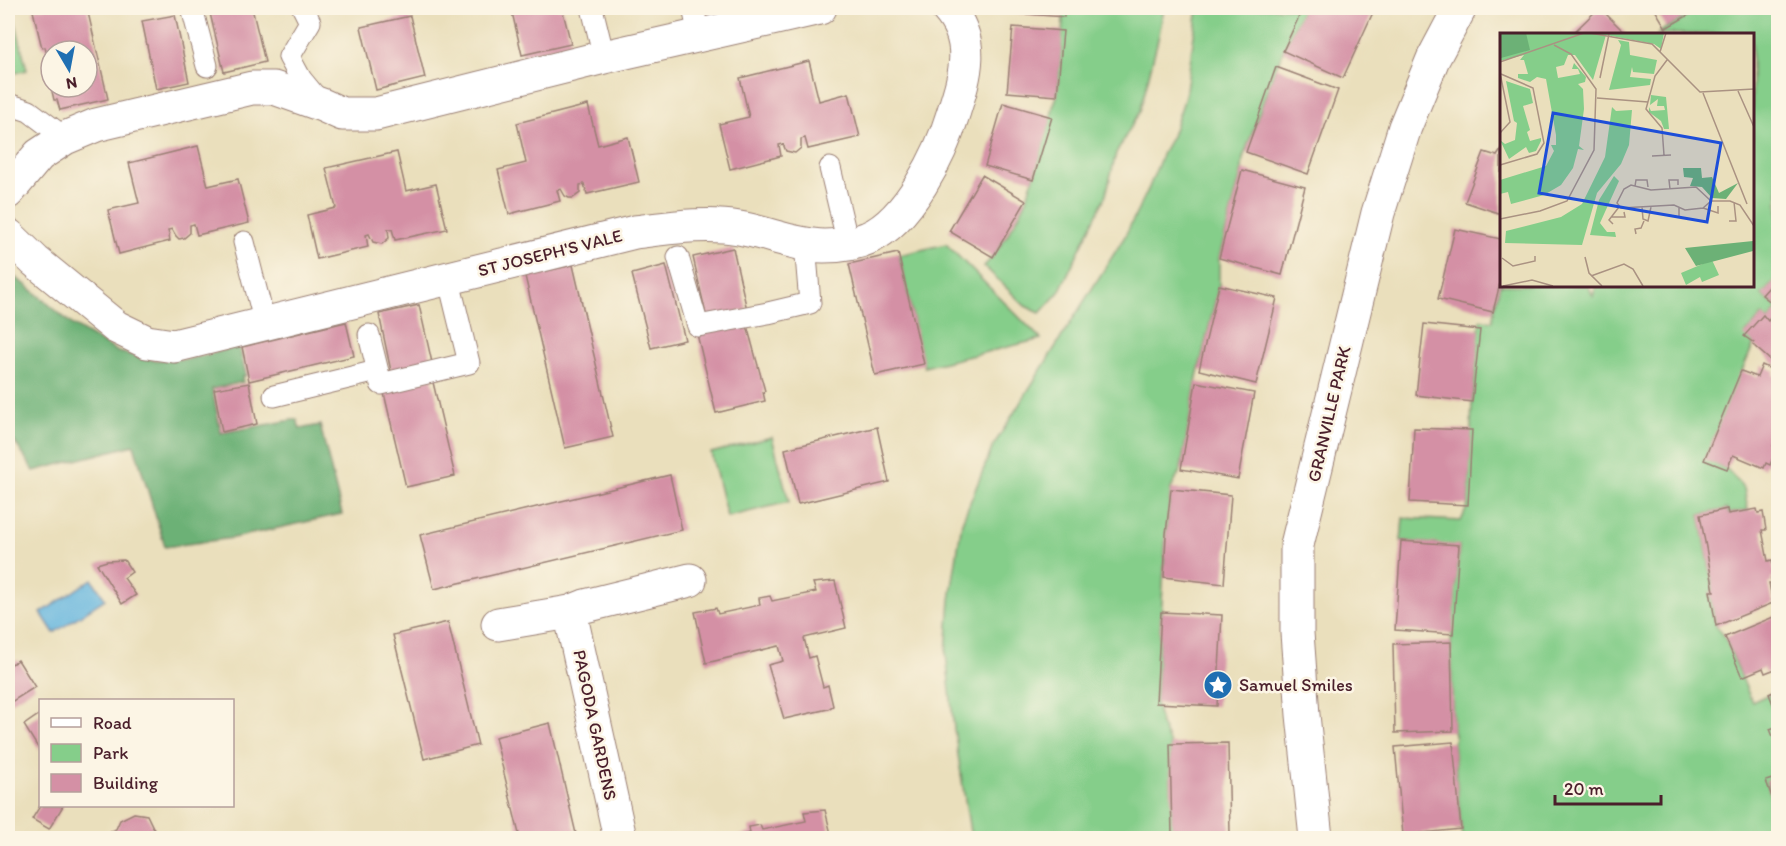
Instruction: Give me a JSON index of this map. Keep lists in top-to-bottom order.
{
  "streets": {
    "street": ["ST JOSEPH'S VALE", "GRANVILLE PARK", "PAGODA GARDENS"]
  },
  "places": {
    "place": ["Samuel Smiles"]
  },
  "legend": ["Road", "Park", "Building"],
  "scale_bar": "20 m",
  "north": "bottom"
}
